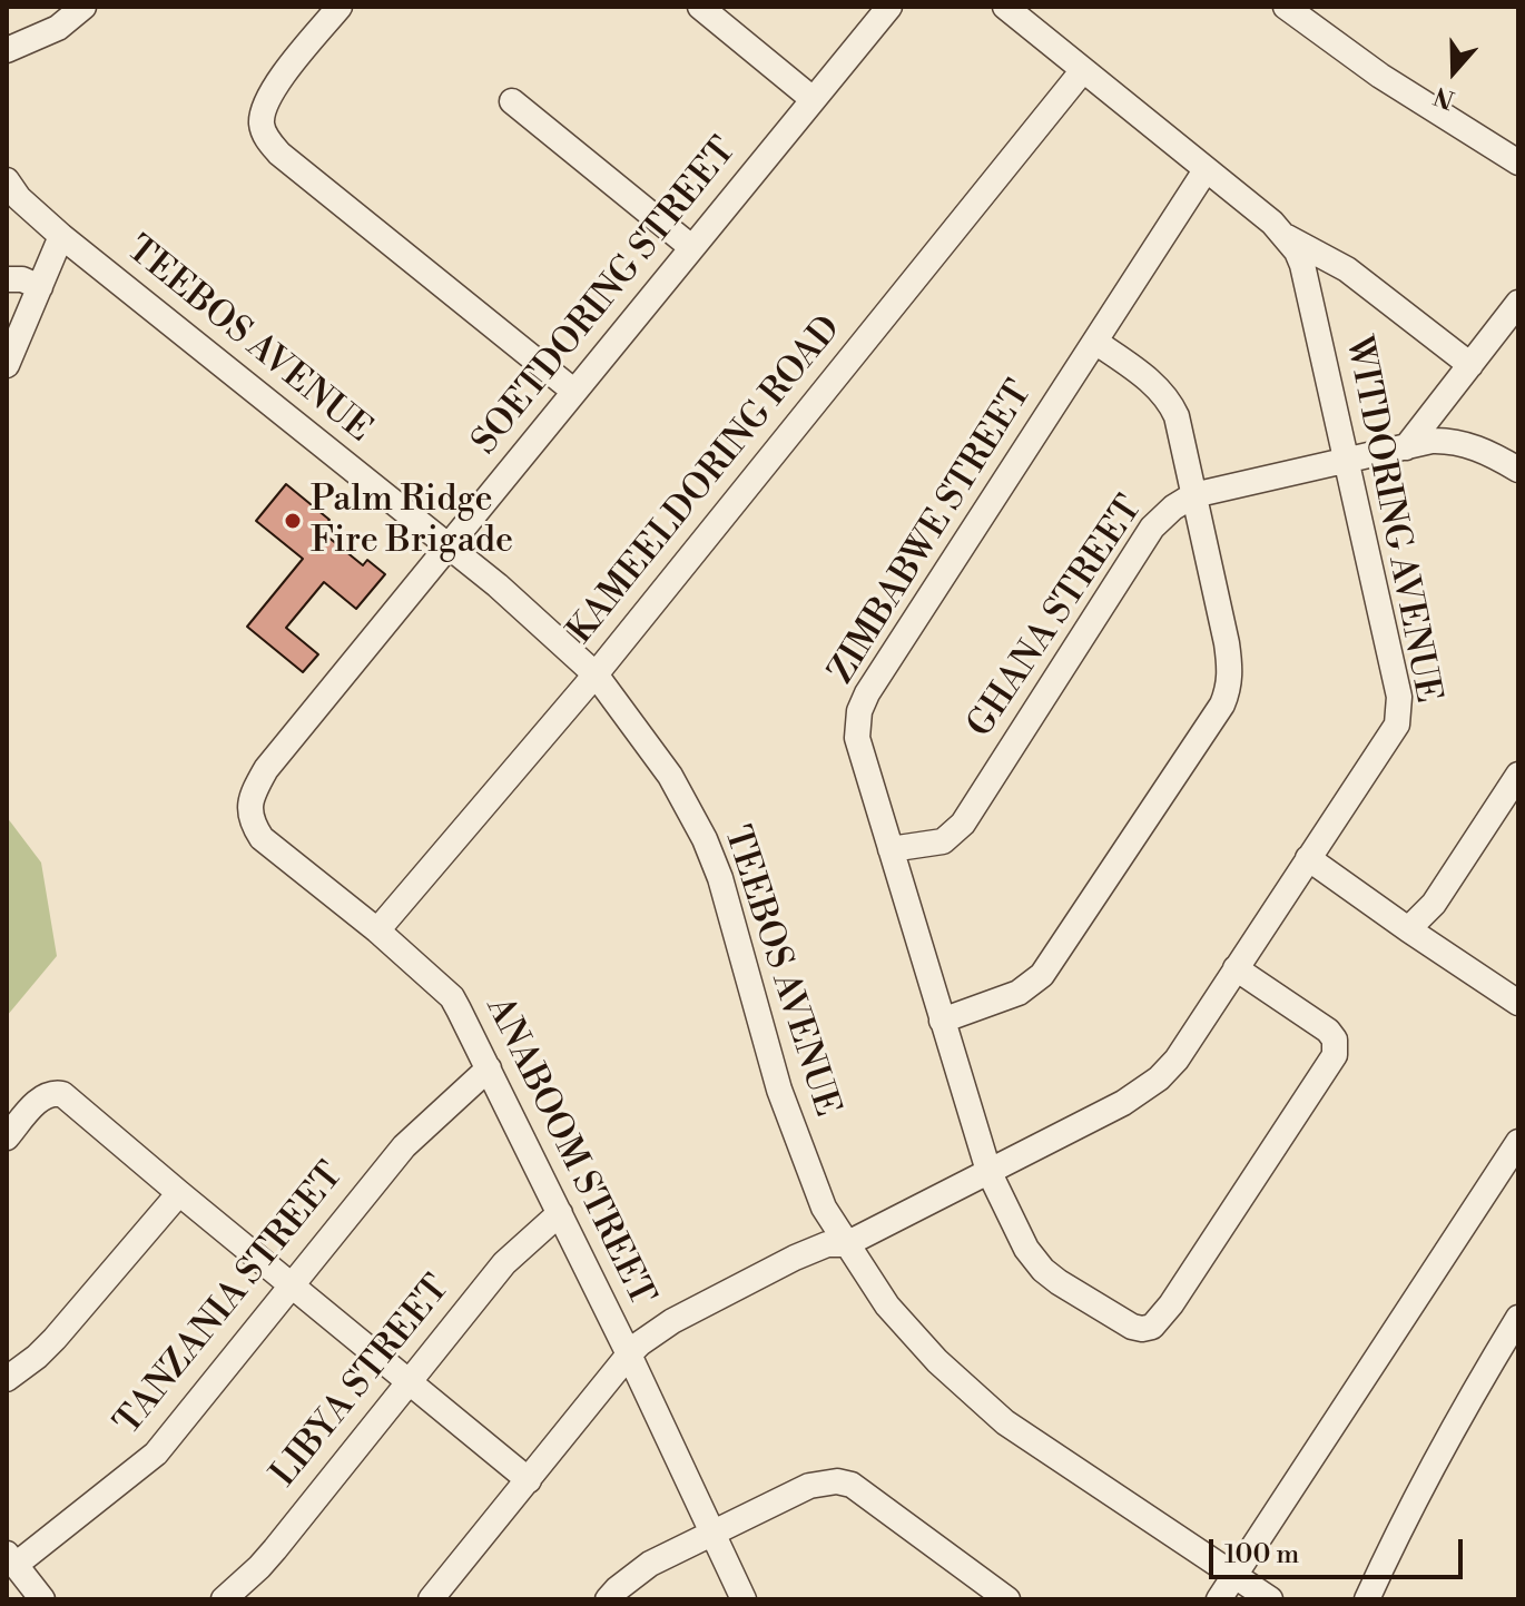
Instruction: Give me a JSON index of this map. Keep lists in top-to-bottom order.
{
  "streets": {
    "street": [
      "SOETDORING STREET",
      "TEEBOS AVENUE",
      "KAMEELDORING ROAD",
      "WITDORING AVENUE",
      "ZIMBABWE STREET",
      "GHANA STREET",
      "ANABOOM STREET",
      "TANZANIA STREET",
      "LIBYA STREET"
    ]
  },
  "crossings": [
    ["SOETDORING STREET", "TEEBOS AVENUE"],
    ["SOETDORING STREET", "ANABOOM STREET"],
    ["TEEBOS AVENUE", "KAMEELDORING ROAD"],
    ["TEEBOS AVENUE", "WITDORING AVENUE"],
    ["KAMEELDORING ROAD", "WITDORING AVENUE"],
    ["KAMEELDORING ROAD", "ANABOOM STREET"],
    ["WITDORING AVENUE", "ZIMBABWE STREET"],
    ["WITDORING AVENUE", "GHANA STREET"],
    ["WITDORING AVENUE", "ANABOOM STREET"],
    ["ZIMBABWE STREET", "GHANA STREET"],
    ["ANABOOM STREET", "TANZANIA STREET"],
    ["ANABOOM STREET", "LIBYA STREET"]
  ],
  "places": ["Palm Ridge Fire Brigade"],
  "scale_bar": "100 m",
  "north": "bottom"
}
